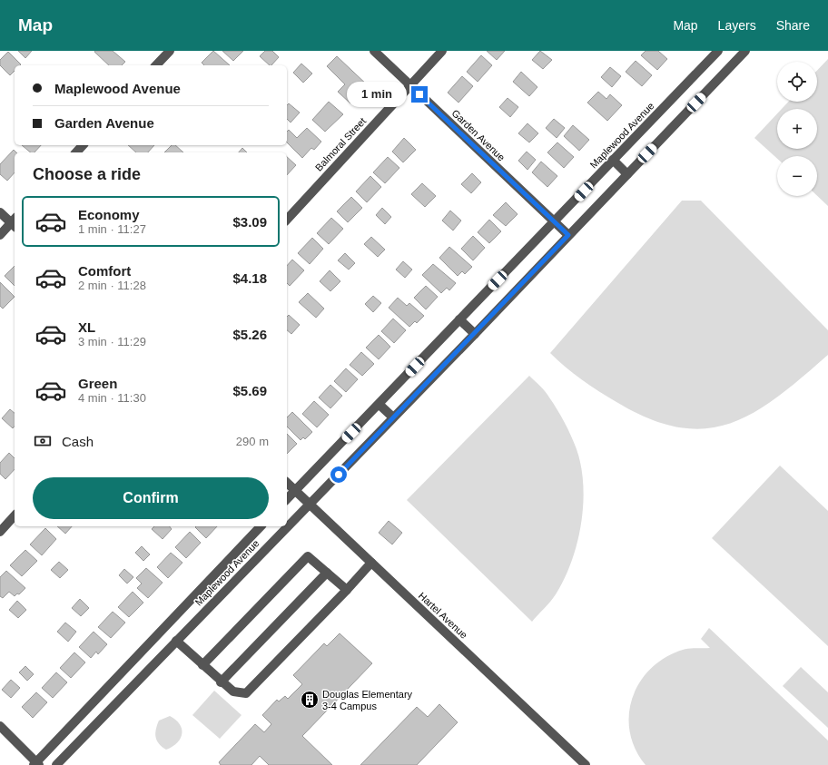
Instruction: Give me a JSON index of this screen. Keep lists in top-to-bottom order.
{
  "streets": {
    "street": [
      "Garden Avenue",
      "Maplewood Avenue",
      "Balmoral Street",
      "Hartel Avenue"
    ]
  },
  "crossings": [
    ["Garden Avenue", "Maplewood Avenue"],
    ["Garden Avenue", "Balmoral Street"],
    ["Maplewood Avenue", "Hartel Avenue"]
  ],
  "places": {
    "building": ["Douglas Elementary 3-4 Campus"]
  },
  "page": {
    "header": "Map",
    "nav": ["Map", "Layers", "Share"],
    "map_buttons": ["+", "−"],
    "banner": ["Maplewood Avenue", "Garden Avenue"],
    "bubble": "1 min",
    "heading": "Choose a ride",
    "list": [
      {
        "name": "Economy",
        "note": "1 min · 11:27",
        "value": "$3.09"
      },
      {
        "name": "Comfort",
        "note": "2 min · 11:28",
        "value": "$4.18"
      },
      {
        "name": "XL",
        "note": "3 min · 11:29",
        "value": "$5.26"
      },
      {
        "name": "Green",
        "note": "4 min · 11:30",
        "value": "$5.69"
      }
    ],
    "pay": ["Cash", "290 m"],
    "buttons": "Confirm"
  }
}
